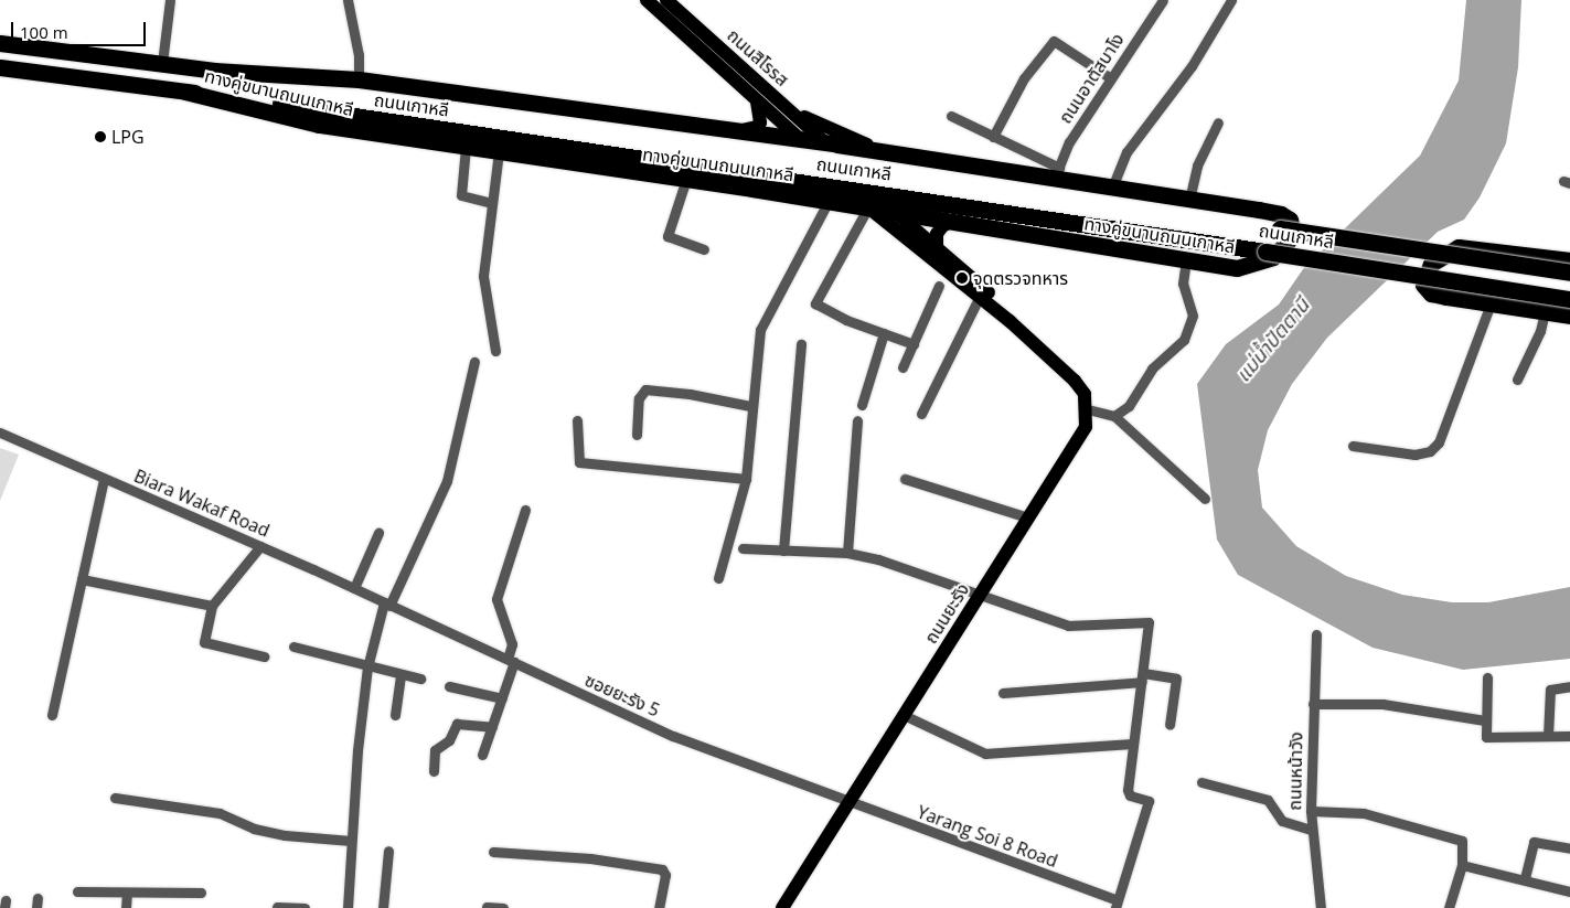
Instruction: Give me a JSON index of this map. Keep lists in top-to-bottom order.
{
  "streets": {
    "highway": ["ทางคู่ขนานถนนเกาหลี", "ถนนเกาหลี"],
    "main road": ["ถนนสิโรรส", "ถนนยะรัง"],
    "street": [
      "ถนนอาตัสบาโง",
      "Biara Wakaf Road",
      "ซอยยะรัง 5",
      "ถนนหน้าวัง",
      "Yarang Soi 8 Road"
    ]
  },
  "crossings": [
    ["ถนนสิโรรส", "ทางคู่ขนานถนนเกาหลี"],
    ["ถนนอาตัสบาโง", "ทางคู่ขนานถนนเกาหลี"],
    ["ทางคู่ขนานถนนเกาหลี", "ถนนเกาหลี"],
    ["Biara Wakaf Road", "ซอยยะรัง 5"],
    ["ถนนยะรัง", "ซอยยะรัง 5"],
    ["ถนนยะรัง", "Yarang Soi 8 Road"],
    ["ซอยยะรัง 5", "Yarang Soi 8 Road"]
  ],
  "water": ["แม่น้ำปัตตานี"],
  "places": ["LPG", "จุดตรวจทหาร"],
  "scale_bar": "100 m"
}
